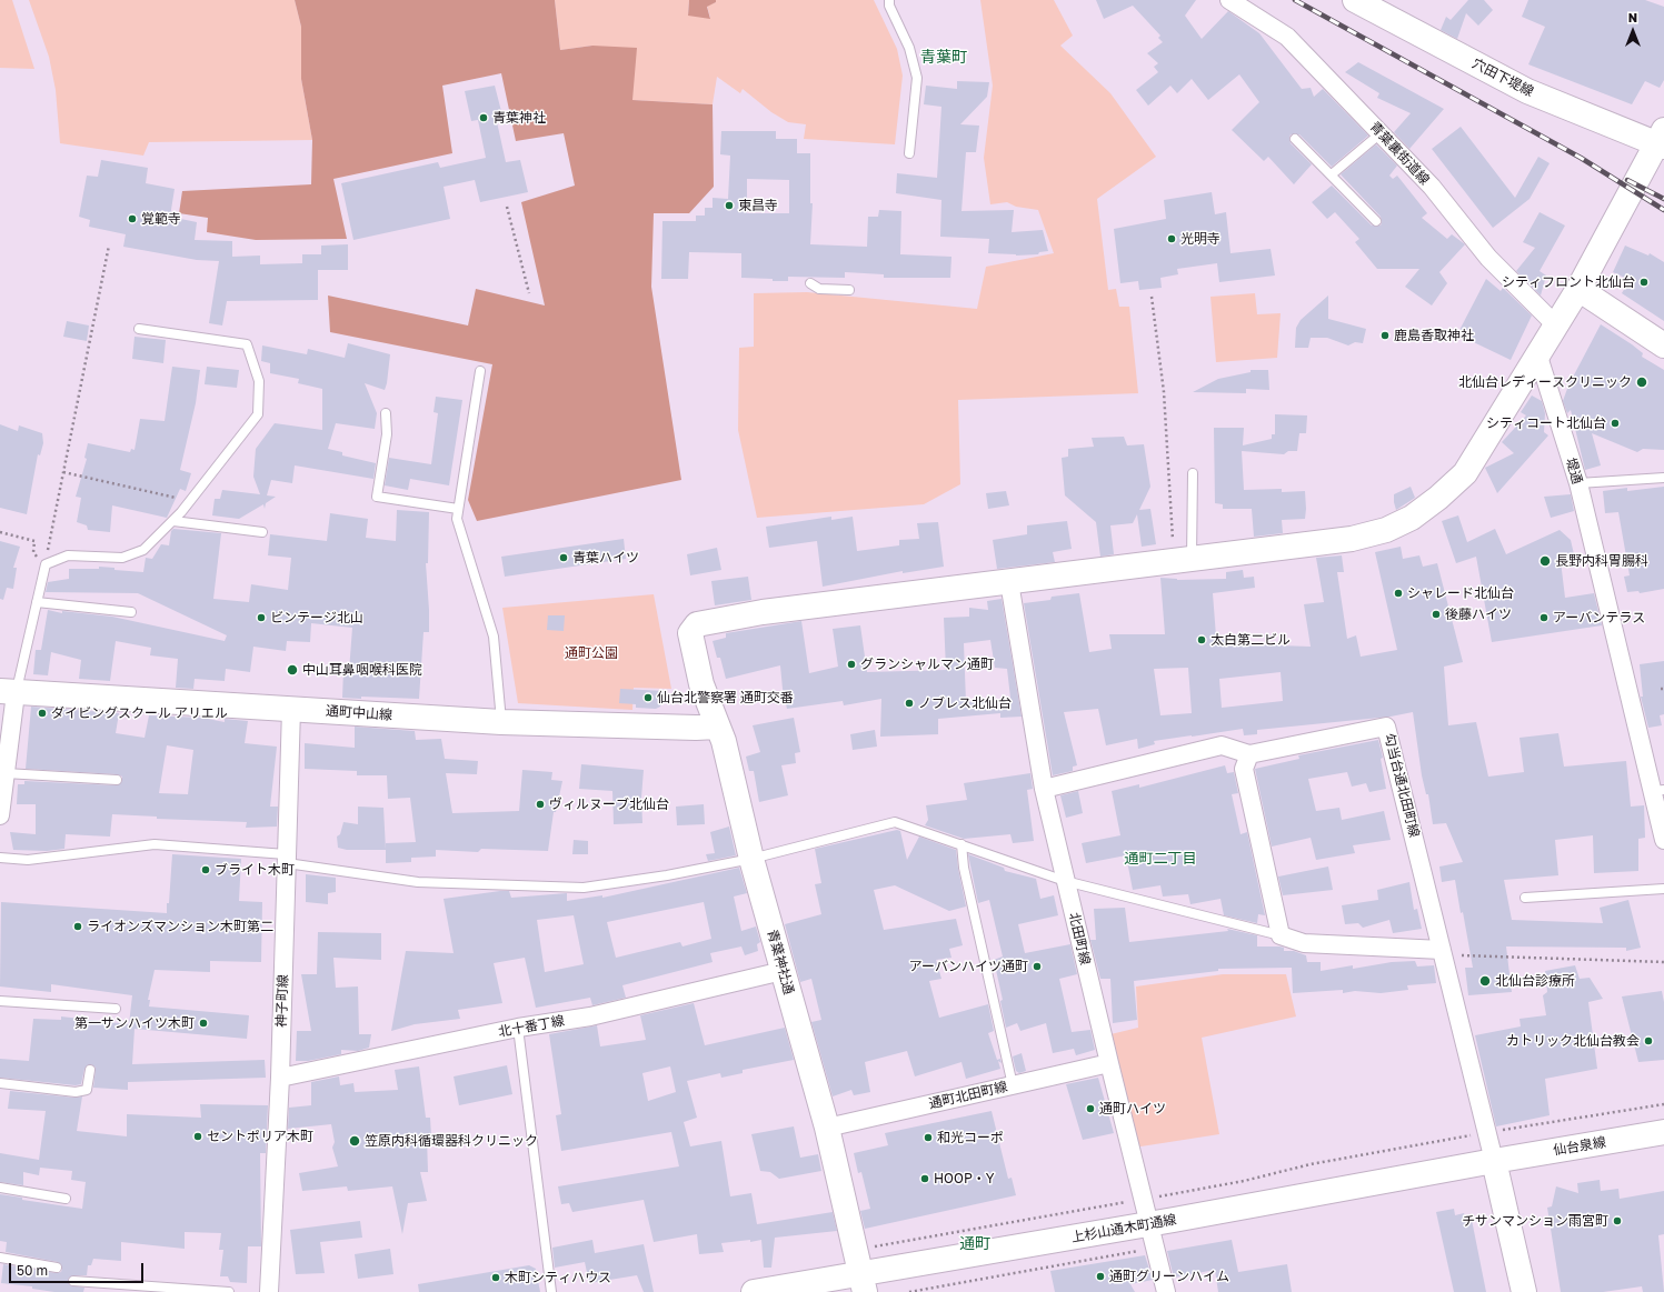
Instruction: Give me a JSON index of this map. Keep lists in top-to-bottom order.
{
  "streets": {
    "street": [
      "穴田下堤線",
      "青葉裏街道線",
      "堤通",
      "通町中山線",
      "勾当台通北田町線",
      "北田町線",
      "青葉神社通",
      "神子町線",
      "北十番丁線",
      "通町北田町線",
      "仙台泉線",
      "上杉山通木町通線"
    ]
  },
  "crossings": [
    ["通町中山線", "青葉神社通"],
    ["通町中山線", "神子町線"],
    ["勾当台通北田町線", "北田町線"],
    ["勾当台通北田町線", "仙台泉線"],
    ["勾当台通北田町線", "上杉山通木町通線"],
    ["北田町線", "青葉神社通"],
    ["北田町線", "通町北田町線"],
    ["北田町線", "上杉山通木町通線"],
    ["青葉神社通", "北十番丁線"],
    ["青葉神社通", "通町北田町線"],
    ["青葉神社通", "上杉山通木町通線"],
    ["神子町線", "北十番丁線"],
    ["仙台泉線", "上杉山通木町通線"]
  ],
  "districts": ["青葉町", "通町二丁目", "通町"],
  "parks": ["通町公園"],
  "places": [
    "青葉神社",
    "東昌寺",
    "覚範寺",
    "光明寺",
    "シティフロント北仙台",
    "鹿島香取神社",
    "北仙台レディースクリニック",
    "シティコート北仙台",
    "青葉ハイツ",
    "長野内科胃腸科",
    "シャレード北仙台",
    "後藤ハイツ",
    "ビンテージ北山",
    "アーバンテラス",
    "太白第二ビル",
    "グランシャルマン通町",
    "中山耳鼻咽喉科医院",
    "仙台北警察署 通町交番",
    "ノブレス北仙台",
    "ダイビングスクール アリエル",
    "ヴィルヌーブ北仙台",
    "ブライト木町",
    "ライオンズマンション木町第二",
    "アーバンハイツ通町",
    "北仙台診療所",
    "第一サンハイツ木町",
    "カトリック北仙台教会",
    "通町ハイツ",
    "セントポリア木町",
    "和光コーポ",
    "笠原内科循環器科クリニック",
    "HOOP・Y",
    "チサンマンション雨宮町",
    "通町グリーンハイム",
    "木町シティハウス"
  ],
  "scale_bar": "50 m",
  "north": "top"
}
